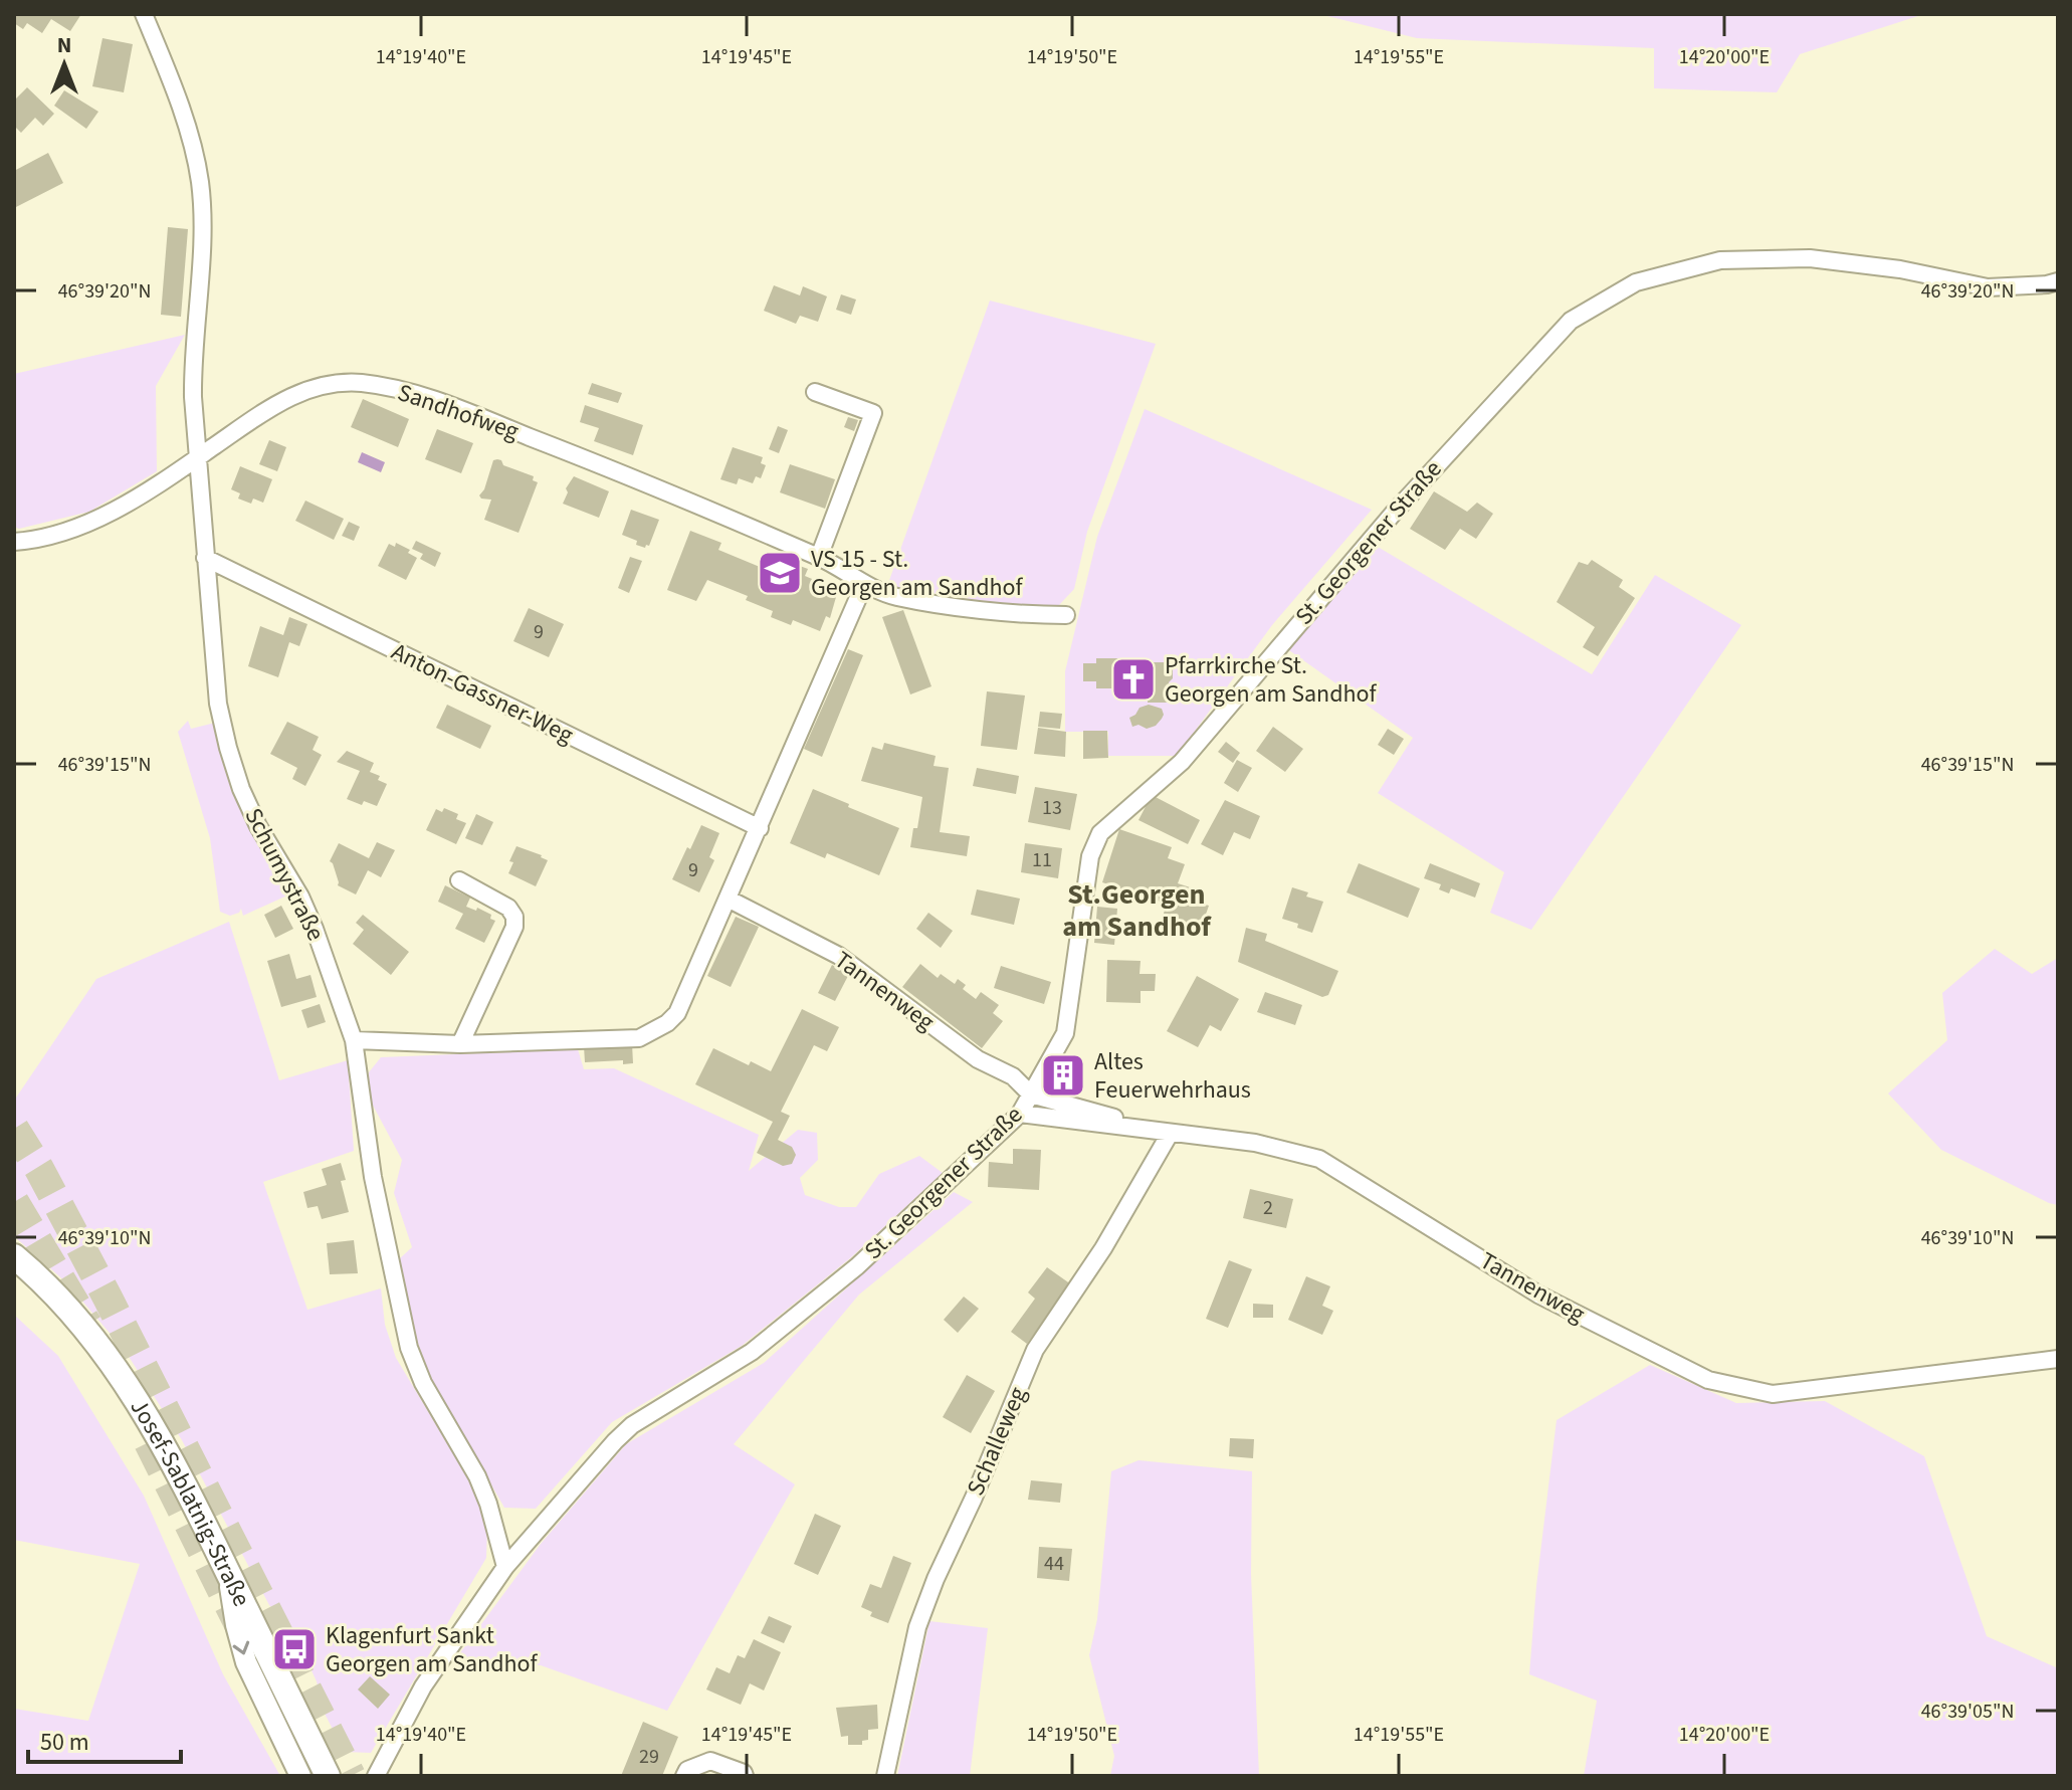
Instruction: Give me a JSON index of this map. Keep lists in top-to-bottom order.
{
  "streets": {
    "main road": ["Josef-Sablatnig-Straße"],
    "street": [
      "Sandhofweg",
      "St. Georgener Straße",
      "Anton-Gassner-Weg",
      "Schumystraße",
      "Tannenweg",
      "Schalleweg"
    ]
  },
  "crossings": [
    ["Sandhofweg", "Schumystraße"],
    ["St. Georgener Straße", "Schumystraße"],
    ["St. Georgener Straße", "Tannenweg"],
    ["Anton-Gassner-Weg", "Schumystraße"],
    ["Tannenweg", "Schalleweg"]
  ],
  "districts": ["St.Georgen am Sandhof"],
  "places": {
    "school or university": ["VS 15 - St. Georgen am Sandhof"],
    "church": ["Pfarrkirche St. Georgen am Sandhof"],
    "building": ["Altes Feuerwehrhaus"],
    "bus stop": ["Klagenfurt Sankt Georgen am Sandhof"]
  },
  "house_numbers": [
    "9",
    "13",
    "11",
    "9",
    "2",
    "44",
    "29"
  ],
  "scale_bar": "50 m",
  "north": "top",
  "coordinates": [
    "14°19'40\"E",
    "14°19'45\"E",
    "14°19'50\"E",
    "14°19'55\"E",
    "14°20'00\"E",
    "46°39'20\"N",
    "46°39'15\"N",
    "46°39'10\"N",
    "46°39'05\"N"
  ]
}
